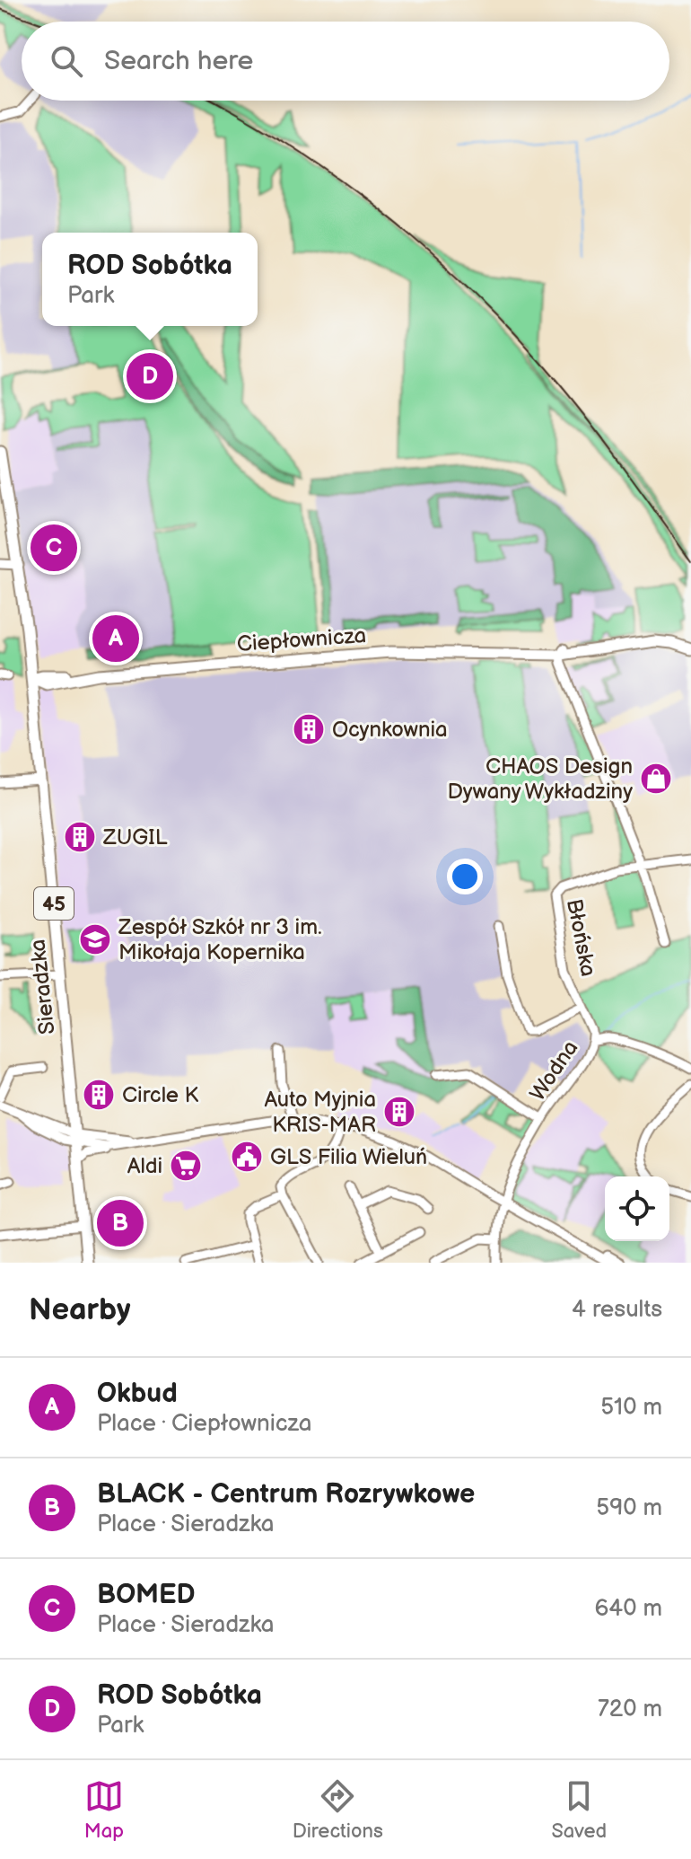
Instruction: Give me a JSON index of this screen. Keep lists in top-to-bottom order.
{
  "streets": {
    "main road": ["Ciepłownicza", "45", "Sieradzka"],
    "street": ["Błońska", "Wodna"]
  },
  "crossings": [
    ["Ciepłownicza", "Sieradzka"],
    ["Błońska", "Wodna"]
  ],
  "places": {
    "building": [
      "Ocynkownia",
      "ZUGIL",
      "Circle K",
      "Auto Myjnia KRIS-MAR"
    ],
    "shop": ["CHAOS Design Dywany Wykładziny"],
    "school or university": ["Zespół Szkół nr 3 im. Mikołaja Kopernika"],
    "public building": ["GLS Filia Wieluń"],
    "supermarket": ["Aldi"]
  },
  "page": {
    "search": "Search here",
    "popup": ["ROD Sobótka", "Park"],
    "pins": [
      "D",
      "C",
      "A",
      "B"
    ],
    "heading": ["Nearby", "4 results"],
    "list": [
      {
        "mark": "A",
        "name": "Okbud",
        "note": "Place · Ciepłownicza",
        "value": "510 m"
      },
      {
        "mark": "B",
        "name": "BLACK - Centrum Rozrywkowe",
        "note": "Place · Sieradzka",
        "value": "590 m"
      },
      {
        "mark": "C",
        "name": "BOMED",
        "note": "Place · Sieradzka",
        "value": "640 m"
      },
      {
        "mark": "D",
        "name": "ROD Sobótka",
        "note": "Park",
        "value": "720 m"
      }
    ],
    "nav": ["Map", "Directions", "Saved"]
  }
}
